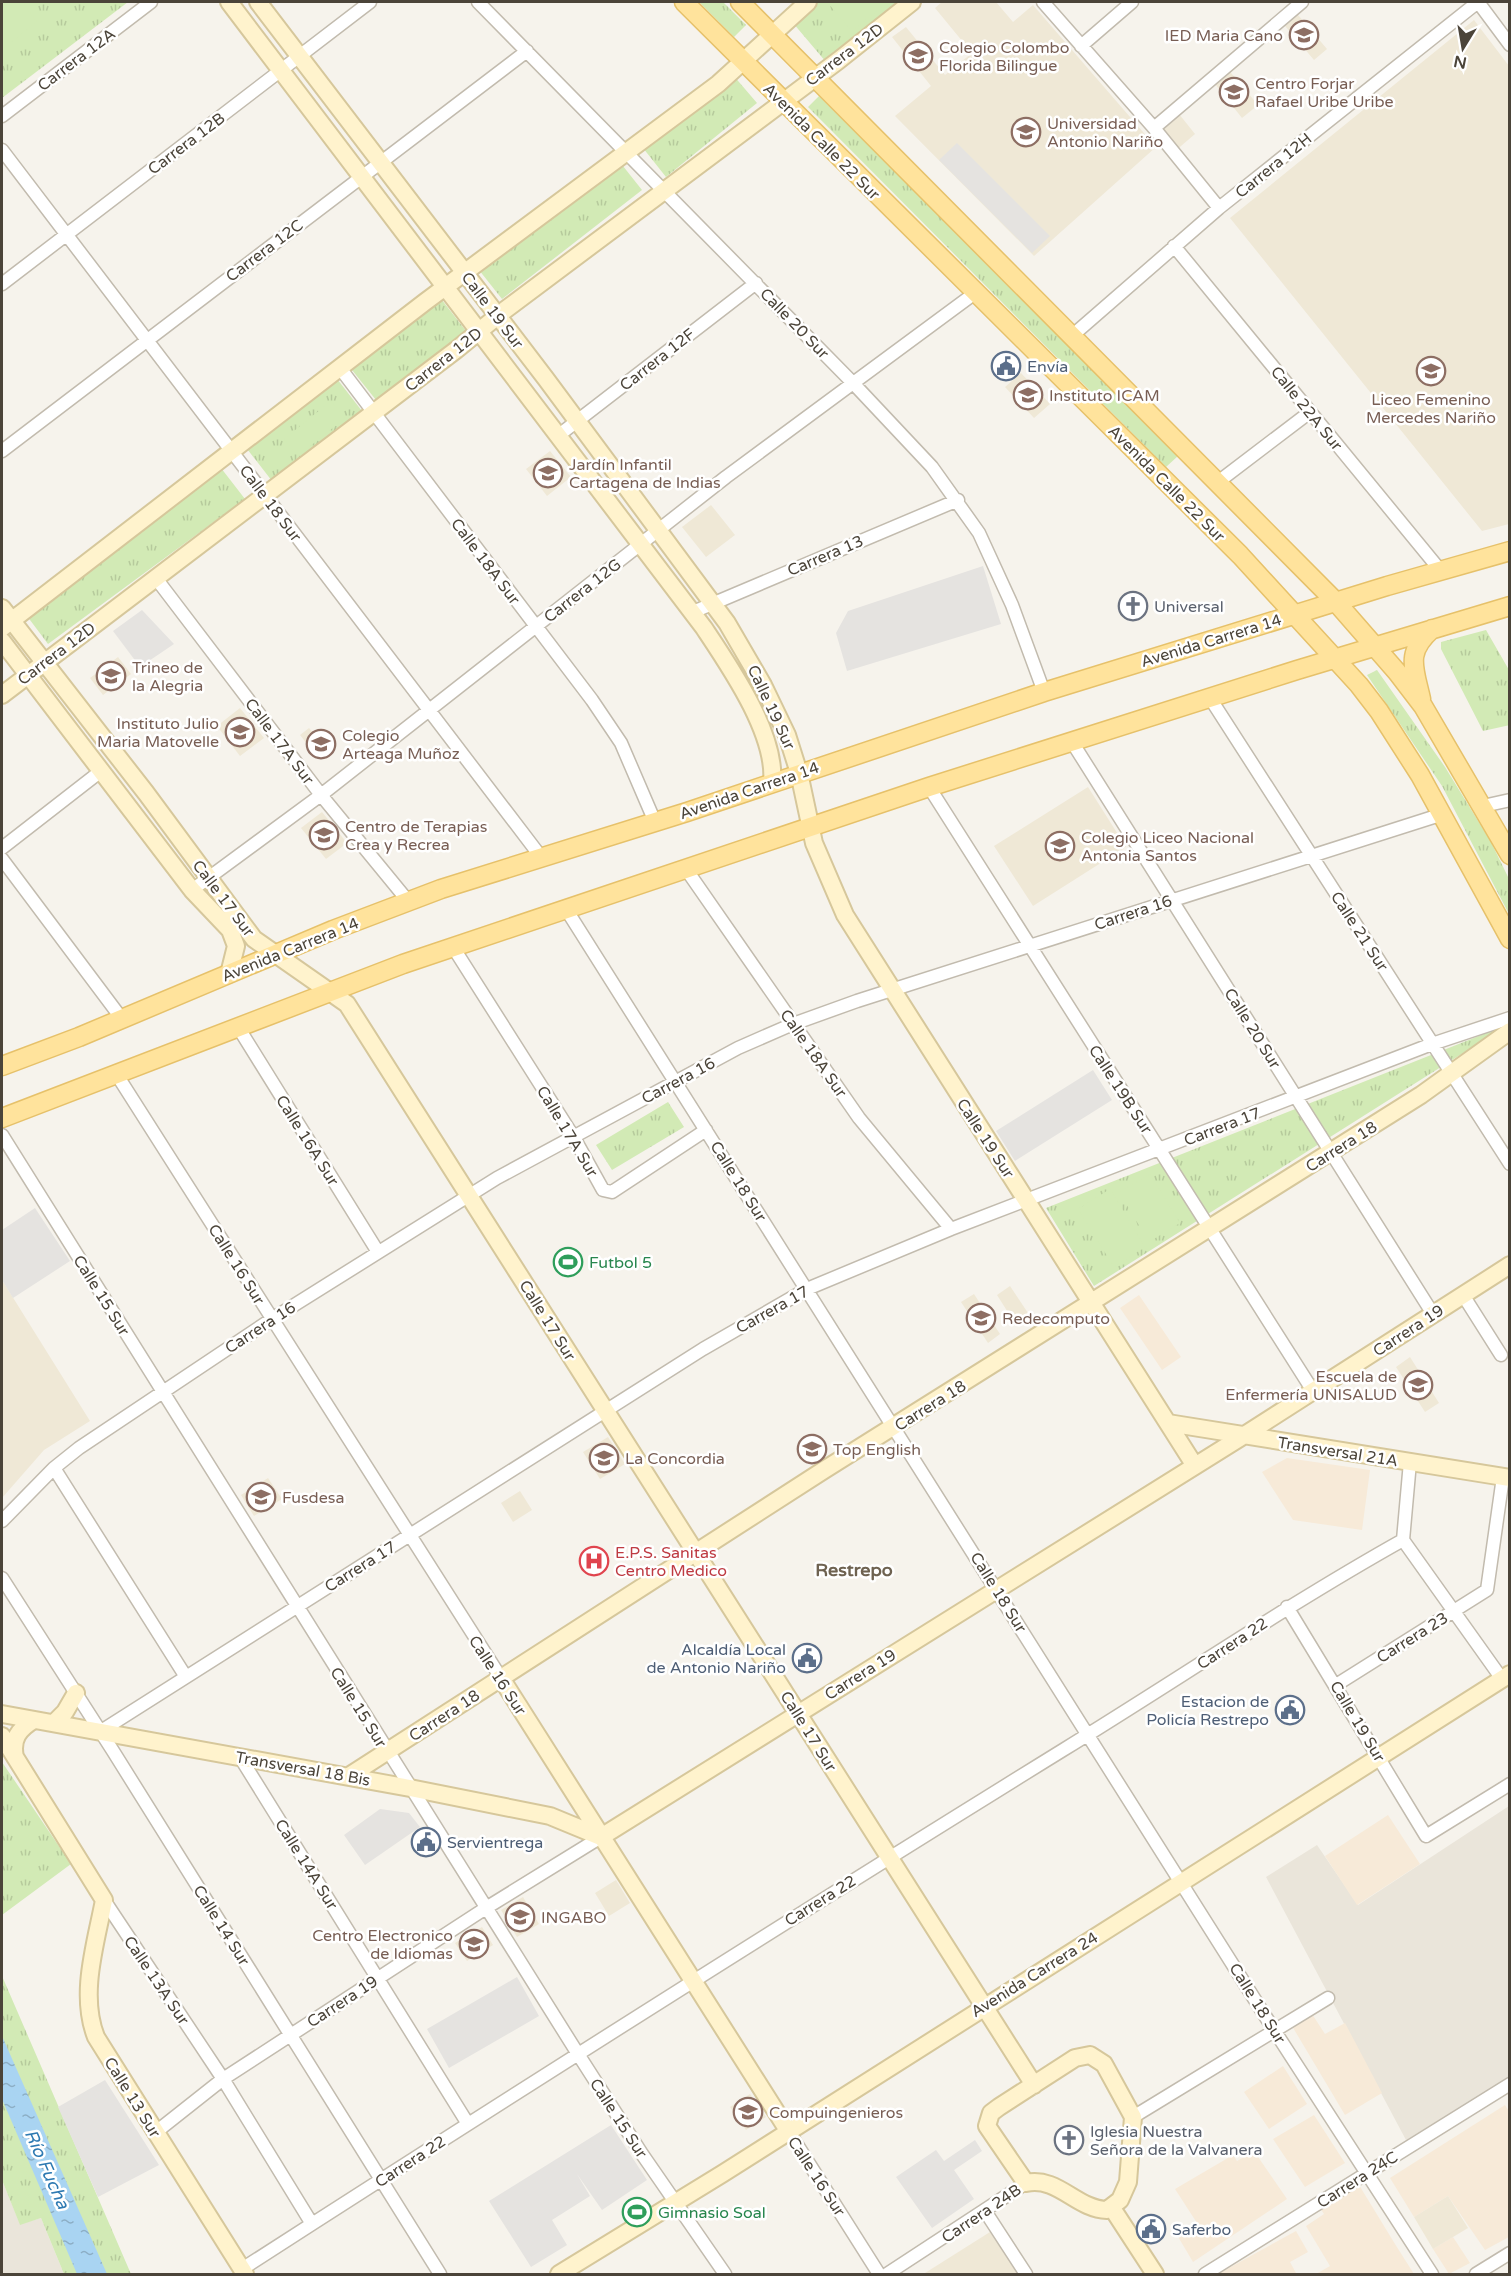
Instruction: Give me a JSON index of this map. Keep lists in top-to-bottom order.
{
  "streets": {
    "main road": ["Avenida Calle 22 Sur", "Avenida Carrera 14"],
    "street": [
      "Carrera 12D",
      "Carrera 12A",
      "Carrera 12B",
      "Carrera 12H",
      "Carrera 12C",
      "Calle 19 Sur",
      "Calle 20 Sur",
      "Carrera 12F",
      "Calle 22A Sur",
      "Calle 18 Sur",
      "Carrera 13",
      "Calle 18A Sur",
      "Carrera 12G",
      "Calle 17A Sur",
      "Calle 17 Sur",
      "Carrera 16",
      "Calle 21 Sur",
      "Calle 19B Sur",
      "Carrera 17",
      "Calle 16A Sur",
      "Carrera 18",
      "Calle 16 Sur",
      "Calle 15 Sur",
      "Carrera 19",
      "Transversal 21A",
      "Carrera 23",
      "Carrera 22",
      "Transversal 18 Bis",
      "Calle 14A Sur",
      "Calle 14 Sur",
      "Avenida Carrera 24",
      "Calle 13A Sur",
      "Calle 13 Sur",
      "Carrera 24C",
      "Carrera 24B"
    ]
  },
  "crossings": [
    ["Carrera 12D", "Avenida Calle 22 Sur"],
    ["Carrera 12D", "Calle 19 Sur"],
    ["Carrera 12D", "Calle 20 Sur"],
    ["Carrera 12D", "Calle 18 Sur"],
    ["Carrera 12D", "Calle 18A Sur"],
    ["Carrera 12D", "Calle 17A Sur"],
    ["Carrera 12D", "Calle 17 Sur"],
    ["Avenida Calle 22 Sur", "Carrera 12G"],
    ["Avenida Calle 22 Sur", "Avenida Carrera 14"],
    ["Avenida Calle 22 Sur", "Carrera 16"],
    ["Carrera 12B", "Calle 19 Sur"],
    ["Carrera 12B", "Calle 18 Sur"],
    ["Carrera 12H", "Calle 22A Sur"],
    ["Carrera 12C", "Calle 19 Sur"],
    ["Carrera 12C", "Calle 20 Sur"],
    ["Carrera 12C", "Calle 18 Sur"],
    ["Calle 19 Sur", "Carrera 12F"],
    ["Calle 19 Sur", "Carrera 13"],
    ["Calle 19 Sur", "Carrera 12G"],
    ["Calle 19 Sur", "Avenida Carrera 14"],
    ["Calle 19 Sur", "Carrera 16"],
    ["Calle 19 Sur", "Carrera 17"],
    ["Calle 19 Sur", "Carrera 18"],
    ["Calle 19 Sur", "Carrera 19"],
    ["Calle 19 Sur", "Transversal 21A"],
    ["Calle 19 Sur", "Carrera 23"],
    ["Calle 19 Sur", "Carrera 22"],
    ["Calle 19 Sur", "Avenida Carrera 24"],
    ["Calle 20 Sur", "Carrera 12F"],
    ["Calle 20 Sur", "Carrera 13"],
    ["Calle 20 Sur", "Carrera 12G"],
    ["Calle 20 Sur", "Avenida Carrera 14"],
    ["Calle 20 Sur", "Carrera 16"],
    ["Calle 20 Sur", "Carrera 17"],
    ["Calle 20 Sur", "Carrera 18"],
    ["Calle 20 Sur", "Carrera 19"],
    ["Calle 22A Sur", "Avenida Carrera 14"],
    ["Calle 18 Sur", "Carrera 12G"],
    ["Calle 18 Sur", "Avenida Carrera 14"],
    ["Calle 18 Sur", "Calle 17A Sur"],
    ["Calle 18 Sur", "Carrera 16"],
    ["Calle 18 Sur", "Carrera 17"],
    ["Calle 18 Sur", "Carrera 18"],
    ["Calle 18 Sur", "Carrera 19"],
    ["Calle 18 Sur", "Carrera 22"],
    ["Calle 18 Sur", "Avenida Carrera 24"],
    ["Calle 18 Sur", "Carrera 24C"],
    ["Calle 18A Sur", "Carrera 12G"],
    ["Calle 18A Sur", "Avenida Carrera 14"],
    ["Calle 18A Sur", "Carrera 16"],
    ["Calle 18A Sur", "Carrera 17"],
    ["Carrera 12G", "Calle 17A Sur"],
    ["Carrera 12G", "Calle 17 Sur"],
    ["Avenida Carrera 14", "Calle 17A Sur"],
    ["Avenida Carrera 14", "Calle 17 Sur"],
    ["Calle 17A Sur", "Carrera 16"],
    ["Calle 17 Sur", "Carrera 16"],
    ["Calle 17 Sur", "Carrera 17"],
    ["Calle 17 Sur", "Carrera 18"],
    ["Calle 17 Sur", "Carrera 19"],
    ["Calle 17 Sur", "Carrera 22"],
    ["Calle 17 Sur", "Avenida Carrera 24"],
    ["Carrera 16", "Calle 21 Sur"],
    ["Carrera 16", "Calle 19B Sur"],
    ["Carrera 16", "Calle 16A Sur"],
    ["Carrera 16", "Calle 16 Sur"],
    ["Carrera 16", "Calle 15 Sur"],
    ["Calle 21 Sur", "Carrera 17"],
    ["Calle 21 Sur", "Carrera 18"],
    ["Calle 19B Sur", "Carrera 17"],
    ["Calle 19B Sur", "Carrera 18"],
    ["Calle 19B Sur", "Carrera 19"],
    ["Carrera 17", "Calle 16 Sur"],
    ["Carrera 17", "Calle 15 Sur"],
    ["Carrera 17", "Transversal 18 Bis"],
    ["Carrera 17", "Calle 14 Sur"],
    ["Carrera 18", "Calle 16 Sur"],
    ["Carrera 18", "Calle 15 Sur"],
    ["Carrera 18", "Transversal 18 Bis"],
    ["Calle 16 Sur", "Carrera 19"],
    ["Calle 16 Sur", "Carrera 22"],
    ["Calle 16 Sur", "Transversal 18 Bis"],
    ["Calle 16 Sur", "Avenida Carrera 24"],
    ["Calle 15 Sur", "Carrera 19"],
    ["Calle 15 Sur", "Carrera 22"],
    ["Calle 15 Sur", "Transversal 18 Bis"],
    ["Calle 15 Sur", "Avenida Carrera 24"],
    ["Carrera 19", "Transversal 21A"],
    ["Carrera 19", "Transversal 18 Bis"],
    ["Carrera 19", "Calle 14A Sur"],
    ["Carrera 19", "Calle 14 Sur"],
    ["Carrera 19", "Calle 13A Sur"],
    ["Carrera 19", "Calle 13 Sur"],
    ["Transversal 21A", "Carrera 23"],
    ["Carrera 22", "Calle 14A Sur"],
    ["Carrera 22", "Calle 14 Sur"],
    ["Carrera 22", "Calle 13A Sur"],
    ["Carrera 22", "Calle 13 Sur"],
    ["Transversal 18 Bis", "Calle 14A Sur"],
    ["Transversal 18 Bis", "Calle 14 Sur"],
    ["Calle 13A Sur", "Calle 13 Sur"]
  ],
  "districts": ["Restrepo"],
  "water": ["Río Fucha"],
  "places": {
    "school or university": [
      "IED Maria Cano",
      "Colegio Colombo Florida Bilingue",
      "Centro Forjar Rafael Uribe Uribe",
      "Universidad Antonio Nariño",
      "Liceo Femenino Mercedes Nariño",
      "Instituto ICAM",
      "Jardín Infantil Cartagena de Indias",
      "Trineo de la Alegria",
      "Instituto Julio Maria Matovelle",
      "Colegio Arteaga Muñoz",
      "Centro de Terapias Crea y Recrea",
      "Colegio Liceo Nacional Antonia Santos",
      "Redecomputo",
      "Escuela de Enfermería UNISALUD",
      "Top English",
      "La Concordia",
      "Fusdesa",
      "INGABO",
      "Centro Electronico de Idiomas",
      "Compuingenieros"
    ],
    "public building": [
      "Envía",
      "Alcaldía Local de Antonio Nariño",
      "Estacion de Policía Restrepo",
      "Servientrega",
      "Saferbo"
    ],
    "church": ["Universal", "Iglesia Nuestra Señora de la Valvanera"],
    "sports": ["Futbol 5", "Gimnasio Soal"],
    "hospital": ["E.P.S. Sanitas Centro Medico"]
  },
  "north": "bottom"
}
